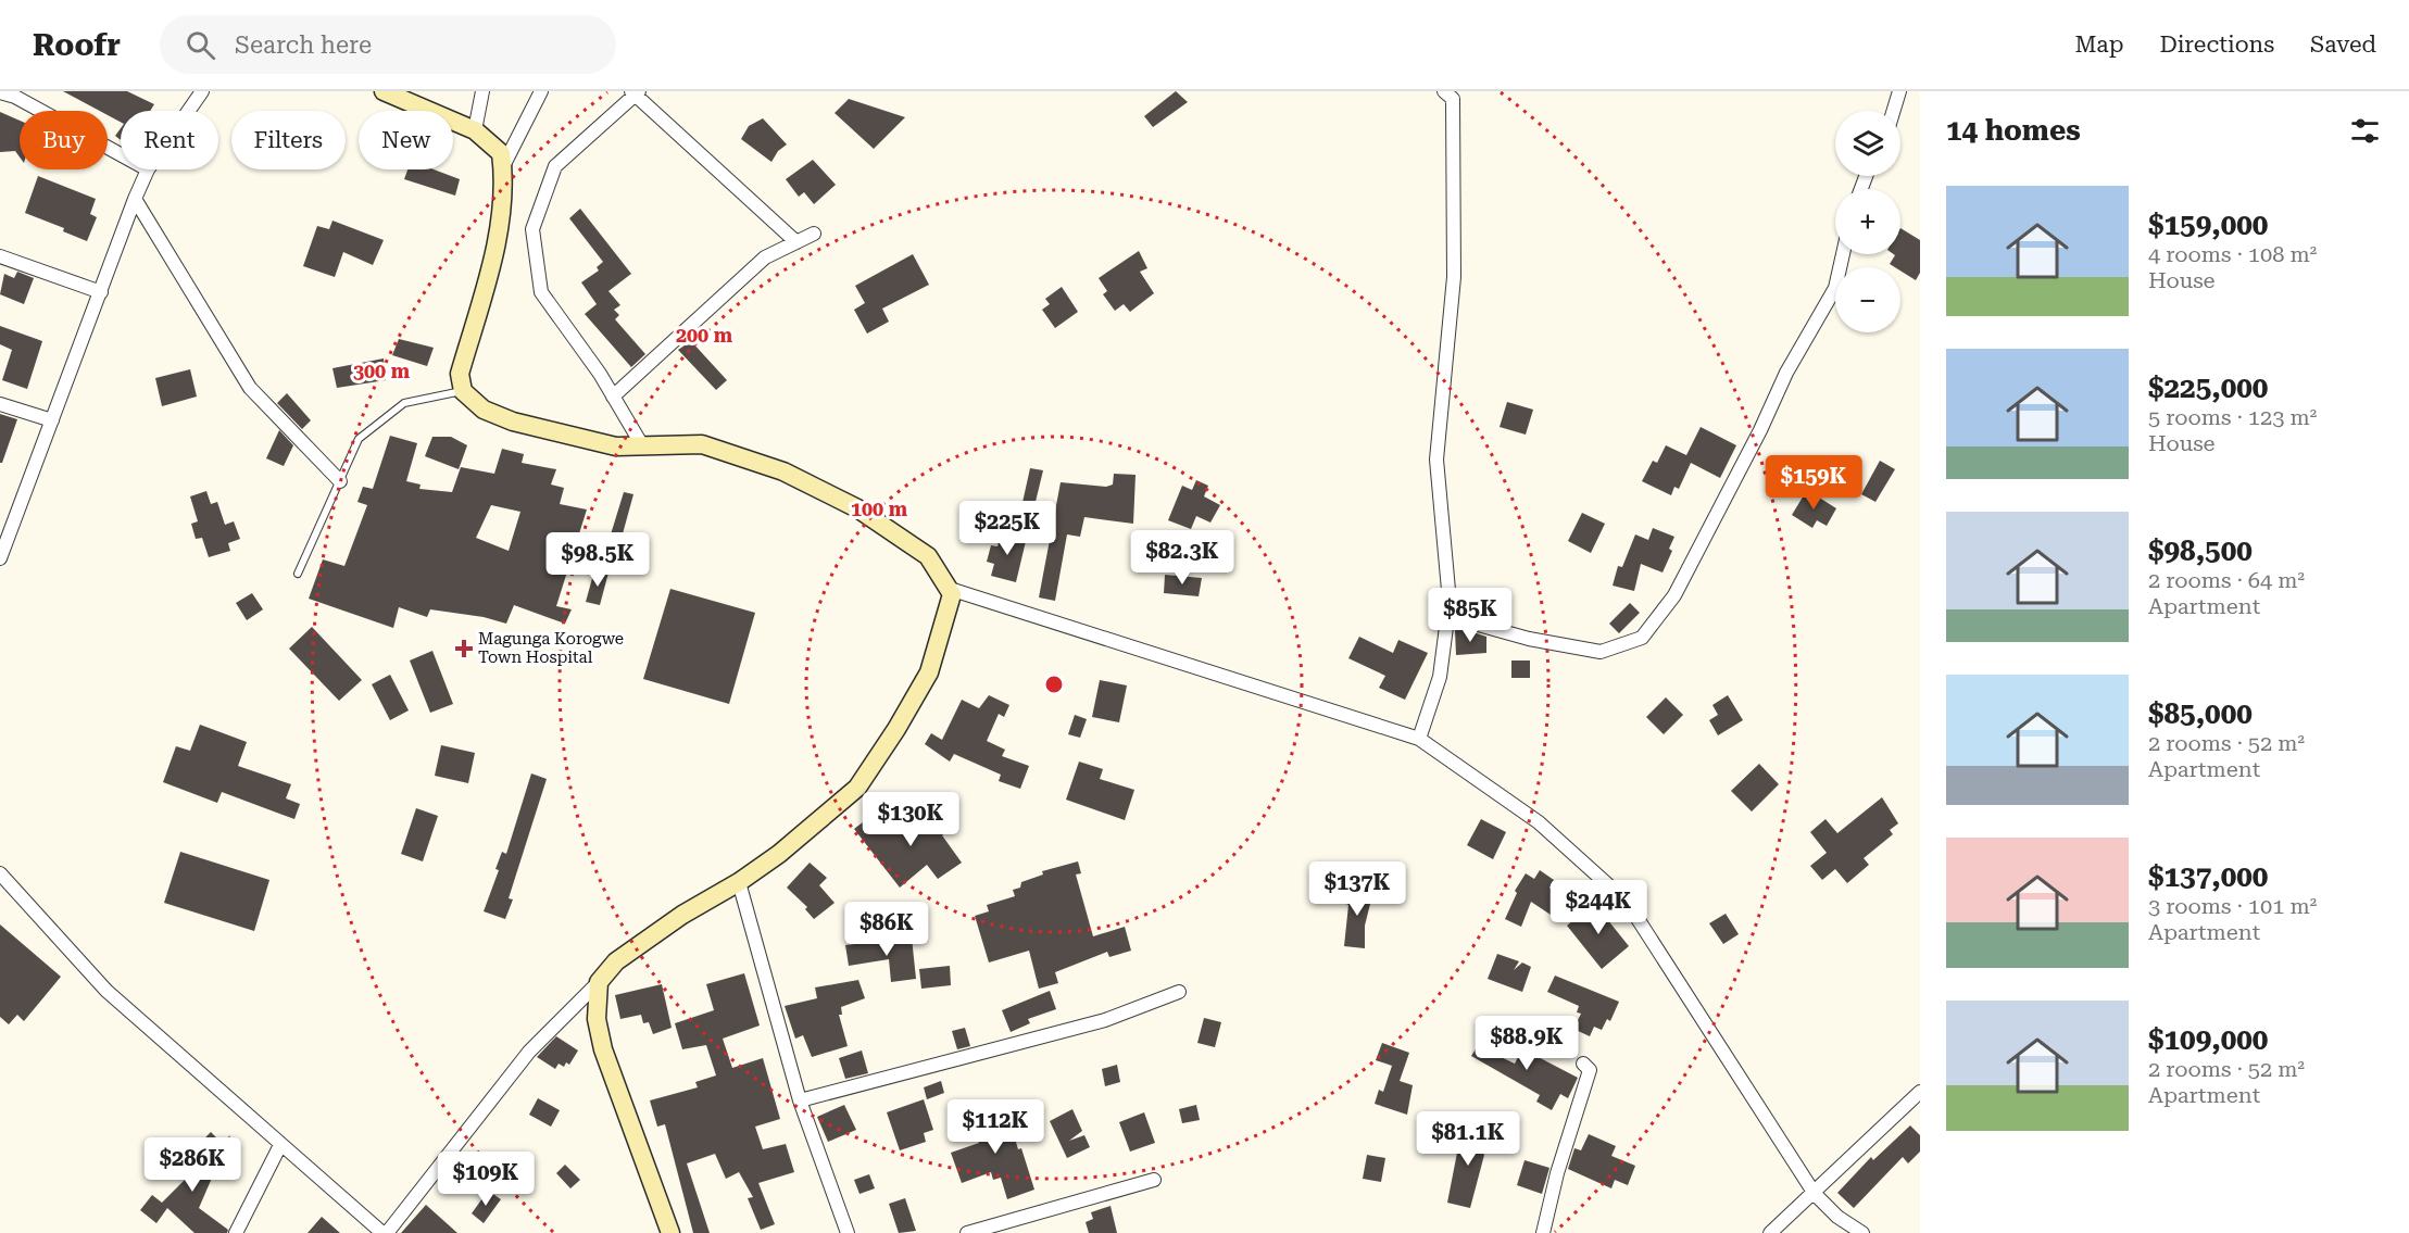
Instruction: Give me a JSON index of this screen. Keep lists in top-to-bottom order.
{
  "places": {
    "health": ["Magunga Korogwe Town Hospital"]
  },
  "page": {
    "header": "Roofr",
    "search": "Search here",
    "nav": ["Map", "Directions", "Saved"],
    "heading": "14 homes",
    "map_buttons": ["+", "−"],
    "chip": [
      "Buy",
      "Rent",
      "Filters",
      "New"
    ],
    "list": [
      {
        "name": "$159,000",
        "note": "4 rooms · 108 m² · House"
      },
      {
        "name": "$225,000",
        "note": "5 rooms · 123 m² · House"
      },
      {
        "name": "$98,500",
        "note": "2 rooms · 64 m² · Apartment"
      },
      {
        "name": "$85,000",
        "note": "2 rooms · 52 m² · Apartment"
      },
      {
        "name": "$137,000",
        "note": "3 rooms · 101 m² · Apartment"
      },
      {
        "name": "$109,000",
        "note": "2 rooms · 52 m² · Apartment"
      }
    ],
    "price": [
      "$159K",
      "$225K",
      "$82.3K",
      "$98.5K",
      "$85K",
      "$130K",
      "$137K",
      "$244K",
      "$86K",
      "$88.9K",
      "$112K",
      "$81.1K",
      "$286K",
      "$109K"
    ]
  },
  "rings": ["200 m", "300 m", "100 m"]
}
